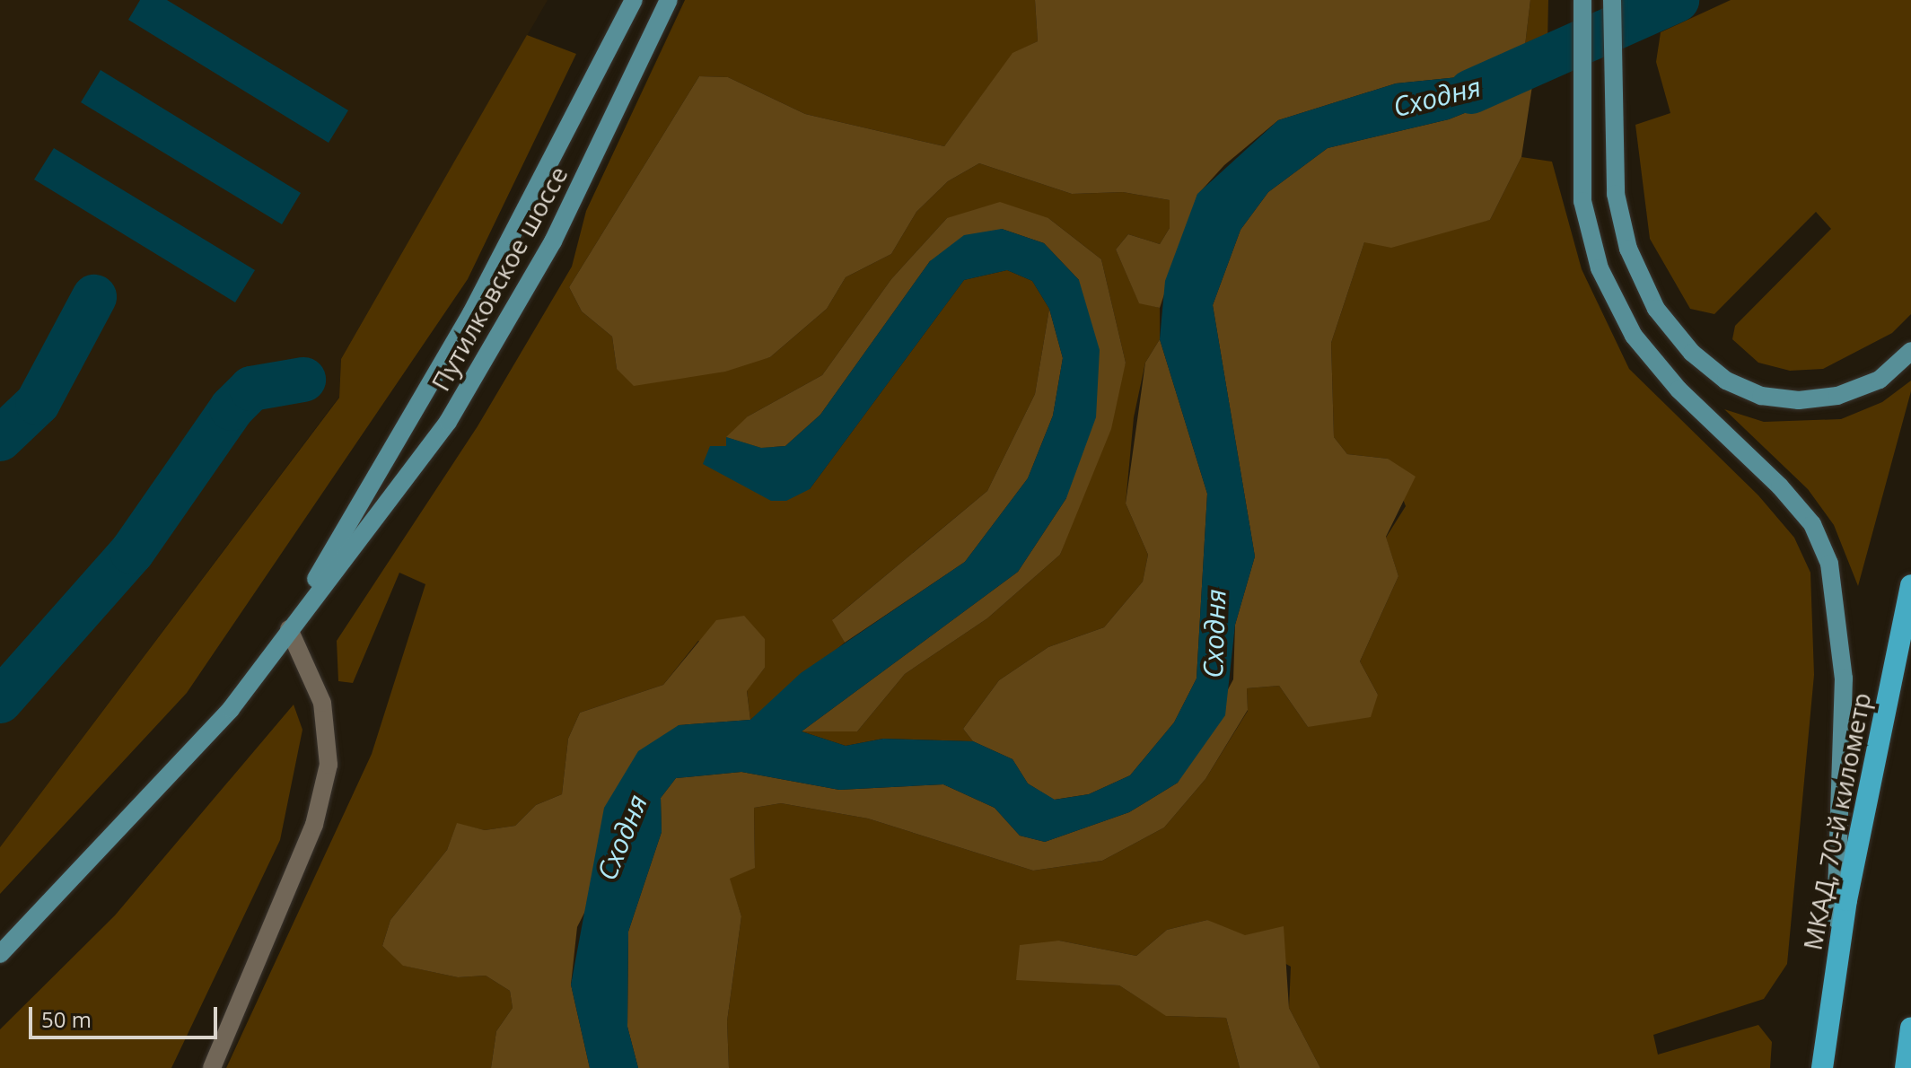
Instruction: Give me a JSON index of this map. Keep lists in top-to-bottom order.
{
  "streets": {
    "highway": ["МКАД, 70-й километр"],
    "main road": ["Путилковское шоссе"]
  },
  "water": ["Сходня"],
  "scale_bar": "50 m"
}
